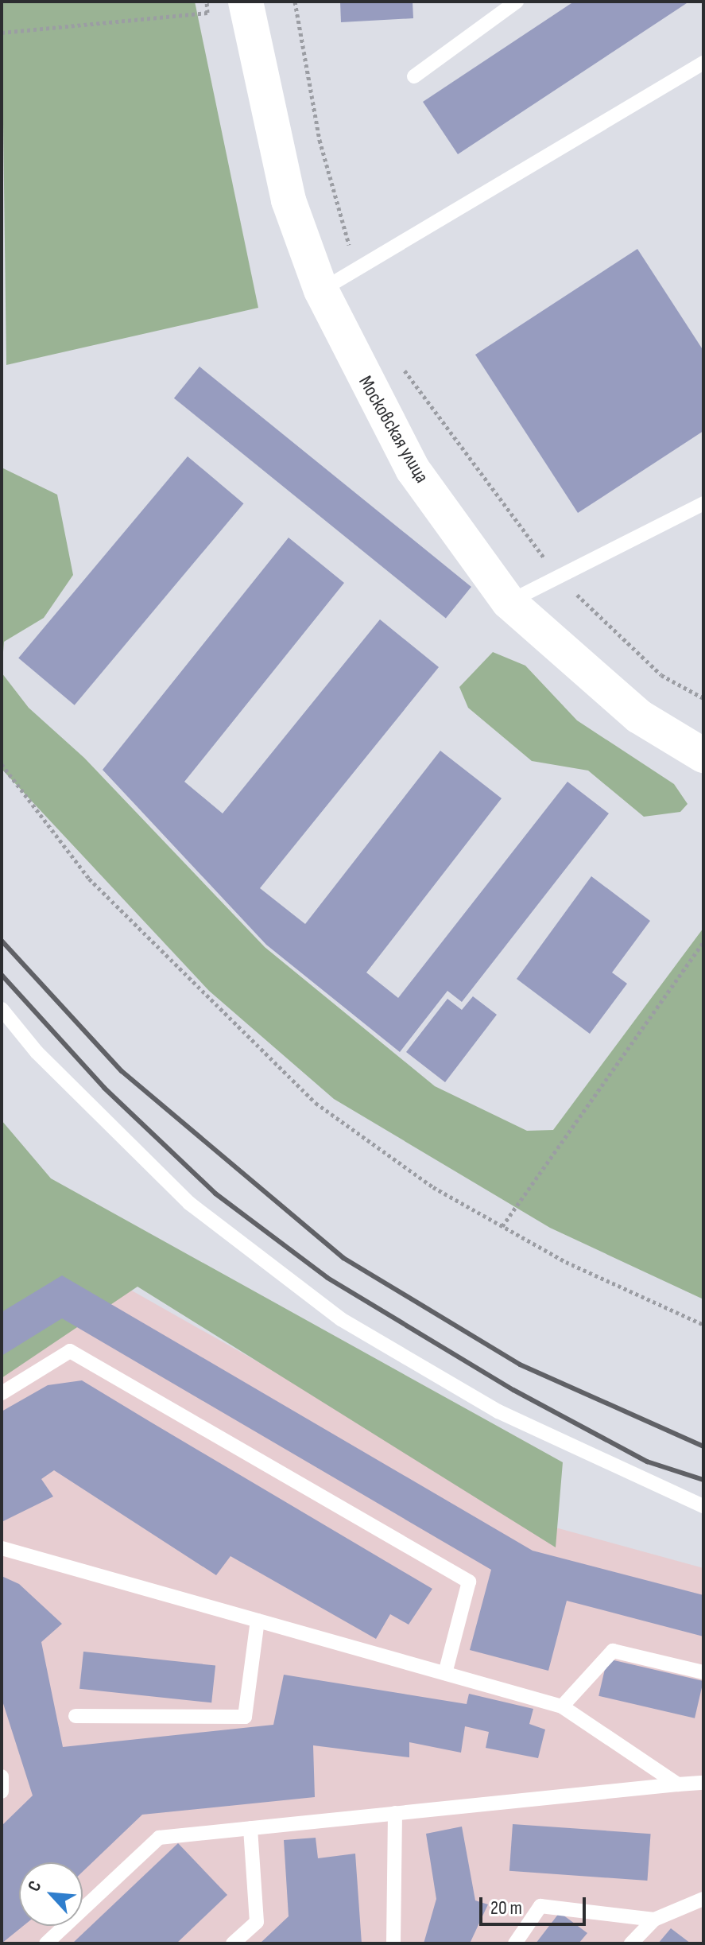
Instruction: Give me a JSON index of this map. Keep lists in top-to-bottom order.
{
  "streets": {
    "street": ["Московская улица"]
  },
  "scale_bar": "20 m",
  "north": "top left"
}
